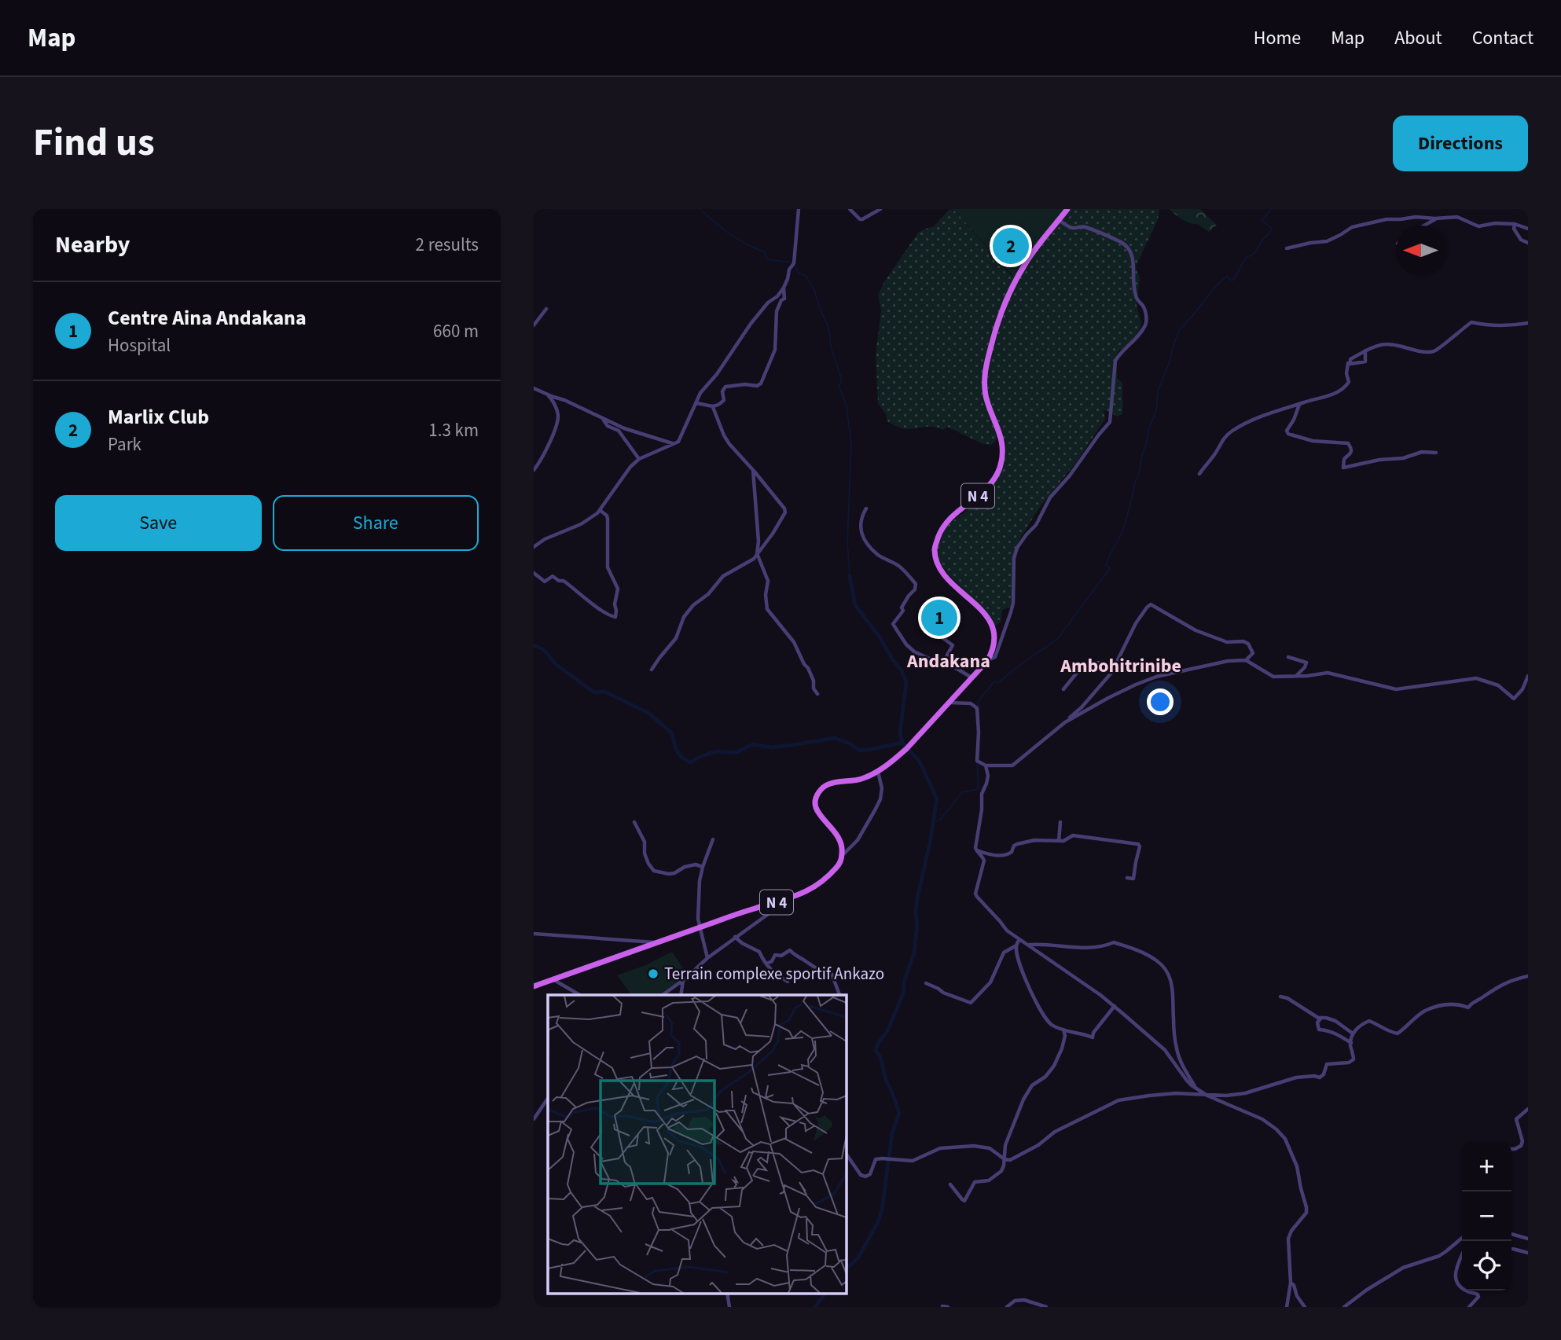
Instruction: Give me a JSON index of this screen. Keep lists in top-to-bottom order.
{
  "streets": {
    "main road": ["N 4"]
  },
  "districts": ["Andakana", "Ambohitrinibe"],
  "places": ["Terrain complexe sportif Ankazo"],
  "north": "left",
  "page": {
    "header": "Map",
    "nav": [
      "Home",
      "Map",
      "About",
      "Contact"
    ],
    "title": "Find us",
    "buttons": [
      "Directions",
      ["Save", "Share"]
    ],
    "heading": ["Nearby", "2 results"],
    "pins": ["2", "1"],
    "list": [
      {
        "mark": "1",
        "name": "Centre Aina Andakana",
        "note": "Hospital",
        "value": "660 m"
      },
      {
        "mark": "2",
        "name": "Marlix Club",
        "note": "Park",
        "value": "1.3 km"
      }
    ],
    "map_buttons": ["+", "−"]
  }
}
